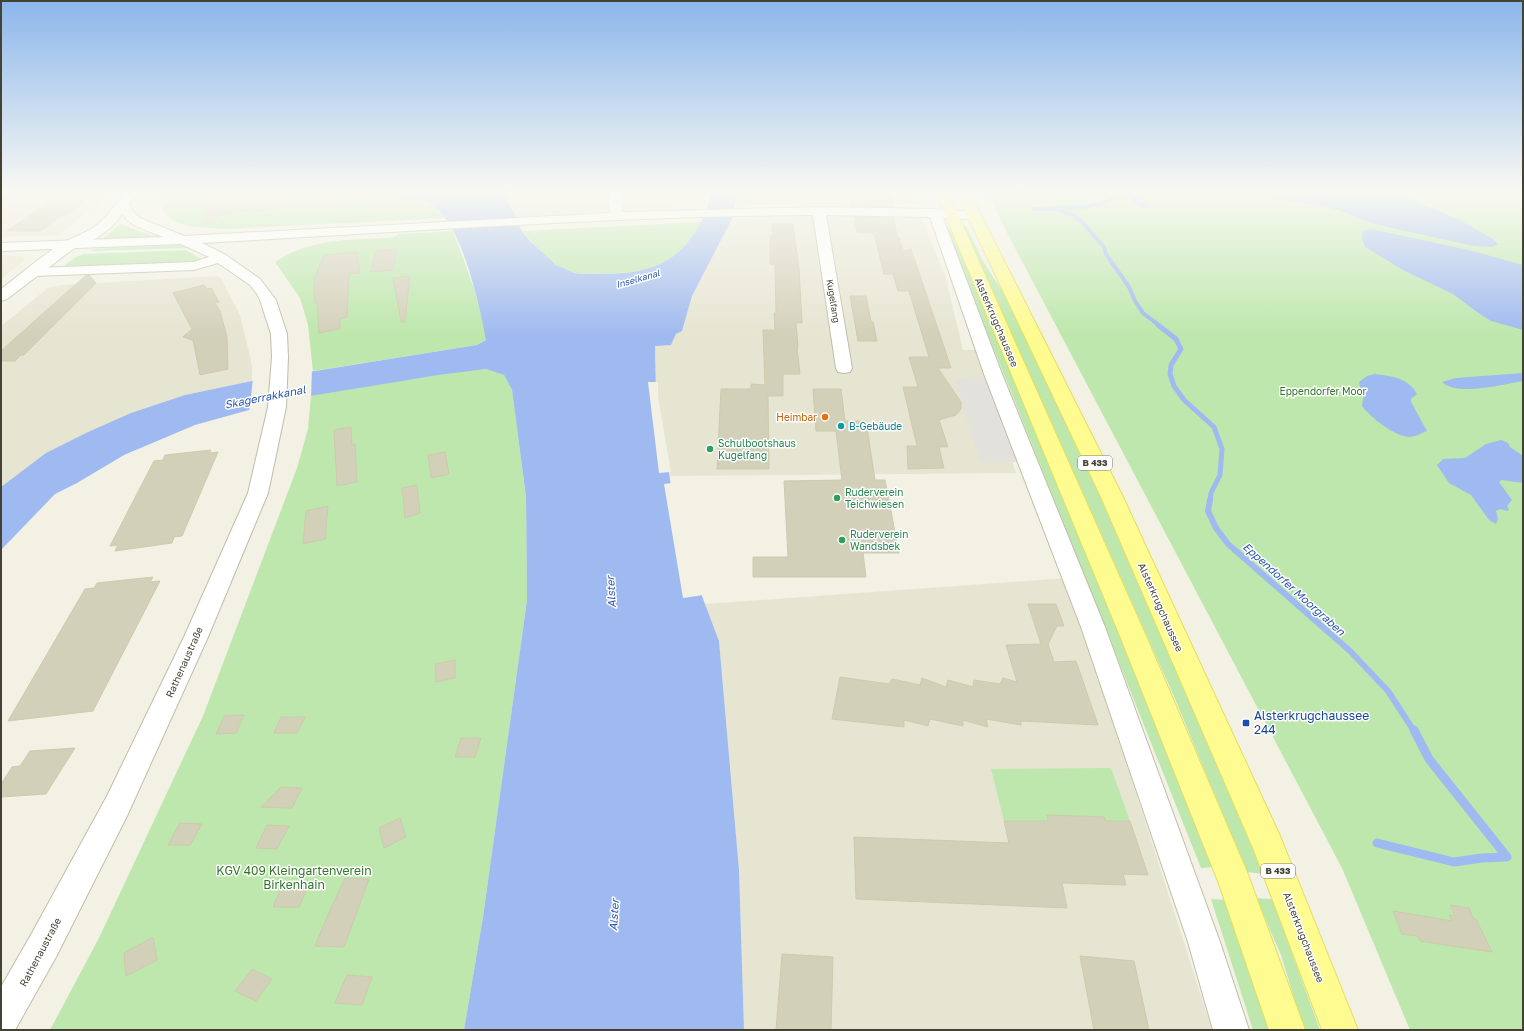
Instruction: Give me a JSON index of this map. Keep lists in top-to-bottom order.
{
  "streets": {
    "main road": ["Alsterkrugchaussee", "B 433"],
    "street": ["Kugelfang", "Rathenaustraße"]
  },
  "water": [
    "Inselkanal",
    "Skagerrakkanal",
    "Eppendorfer Moorgraben",
    "Alster"
  ],
  "parks": ["Eppendorfer Moor", "KGV 409 Kleingartenverein Birkenhain"],
  "places": {
    "other": [
      "Heimbar",
      "B-Gebäude",
      "Schulbootshaus Kugelfang",
      "Ruderverein Teichwiesen",
      "Ruderverein Wandsbek"
    ],
    "transit": ["Alsterkrugchaussee 244"]
  }
}
